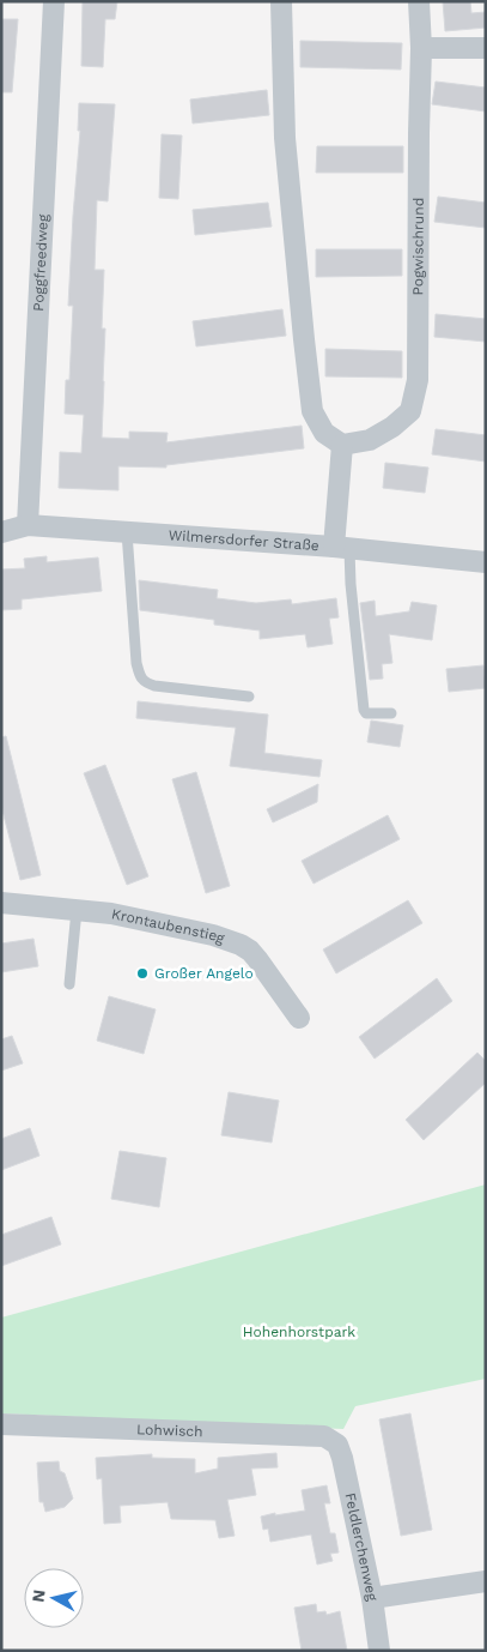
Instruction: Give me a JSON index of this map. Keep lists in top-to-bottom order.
{
  "streets": {
    "street": [
      "Pogwischrund",
      "Poggfreedweg",
      "Wilmersdorfer Straße",
      "Krontaubenstieg",
      "Lohwisch",
      "Feldlerchenweg"
    ]
  },
  "crossings": [
    ["Poggfreedweg", "Wilmersdorfer Straße"],
    ["Lohwisch", "Feldlerchenweg"]
  ],
  "parks": ["Hohenhorstpark"],
  "places": ["Großer Angelo"],
  "north": "left"
}
